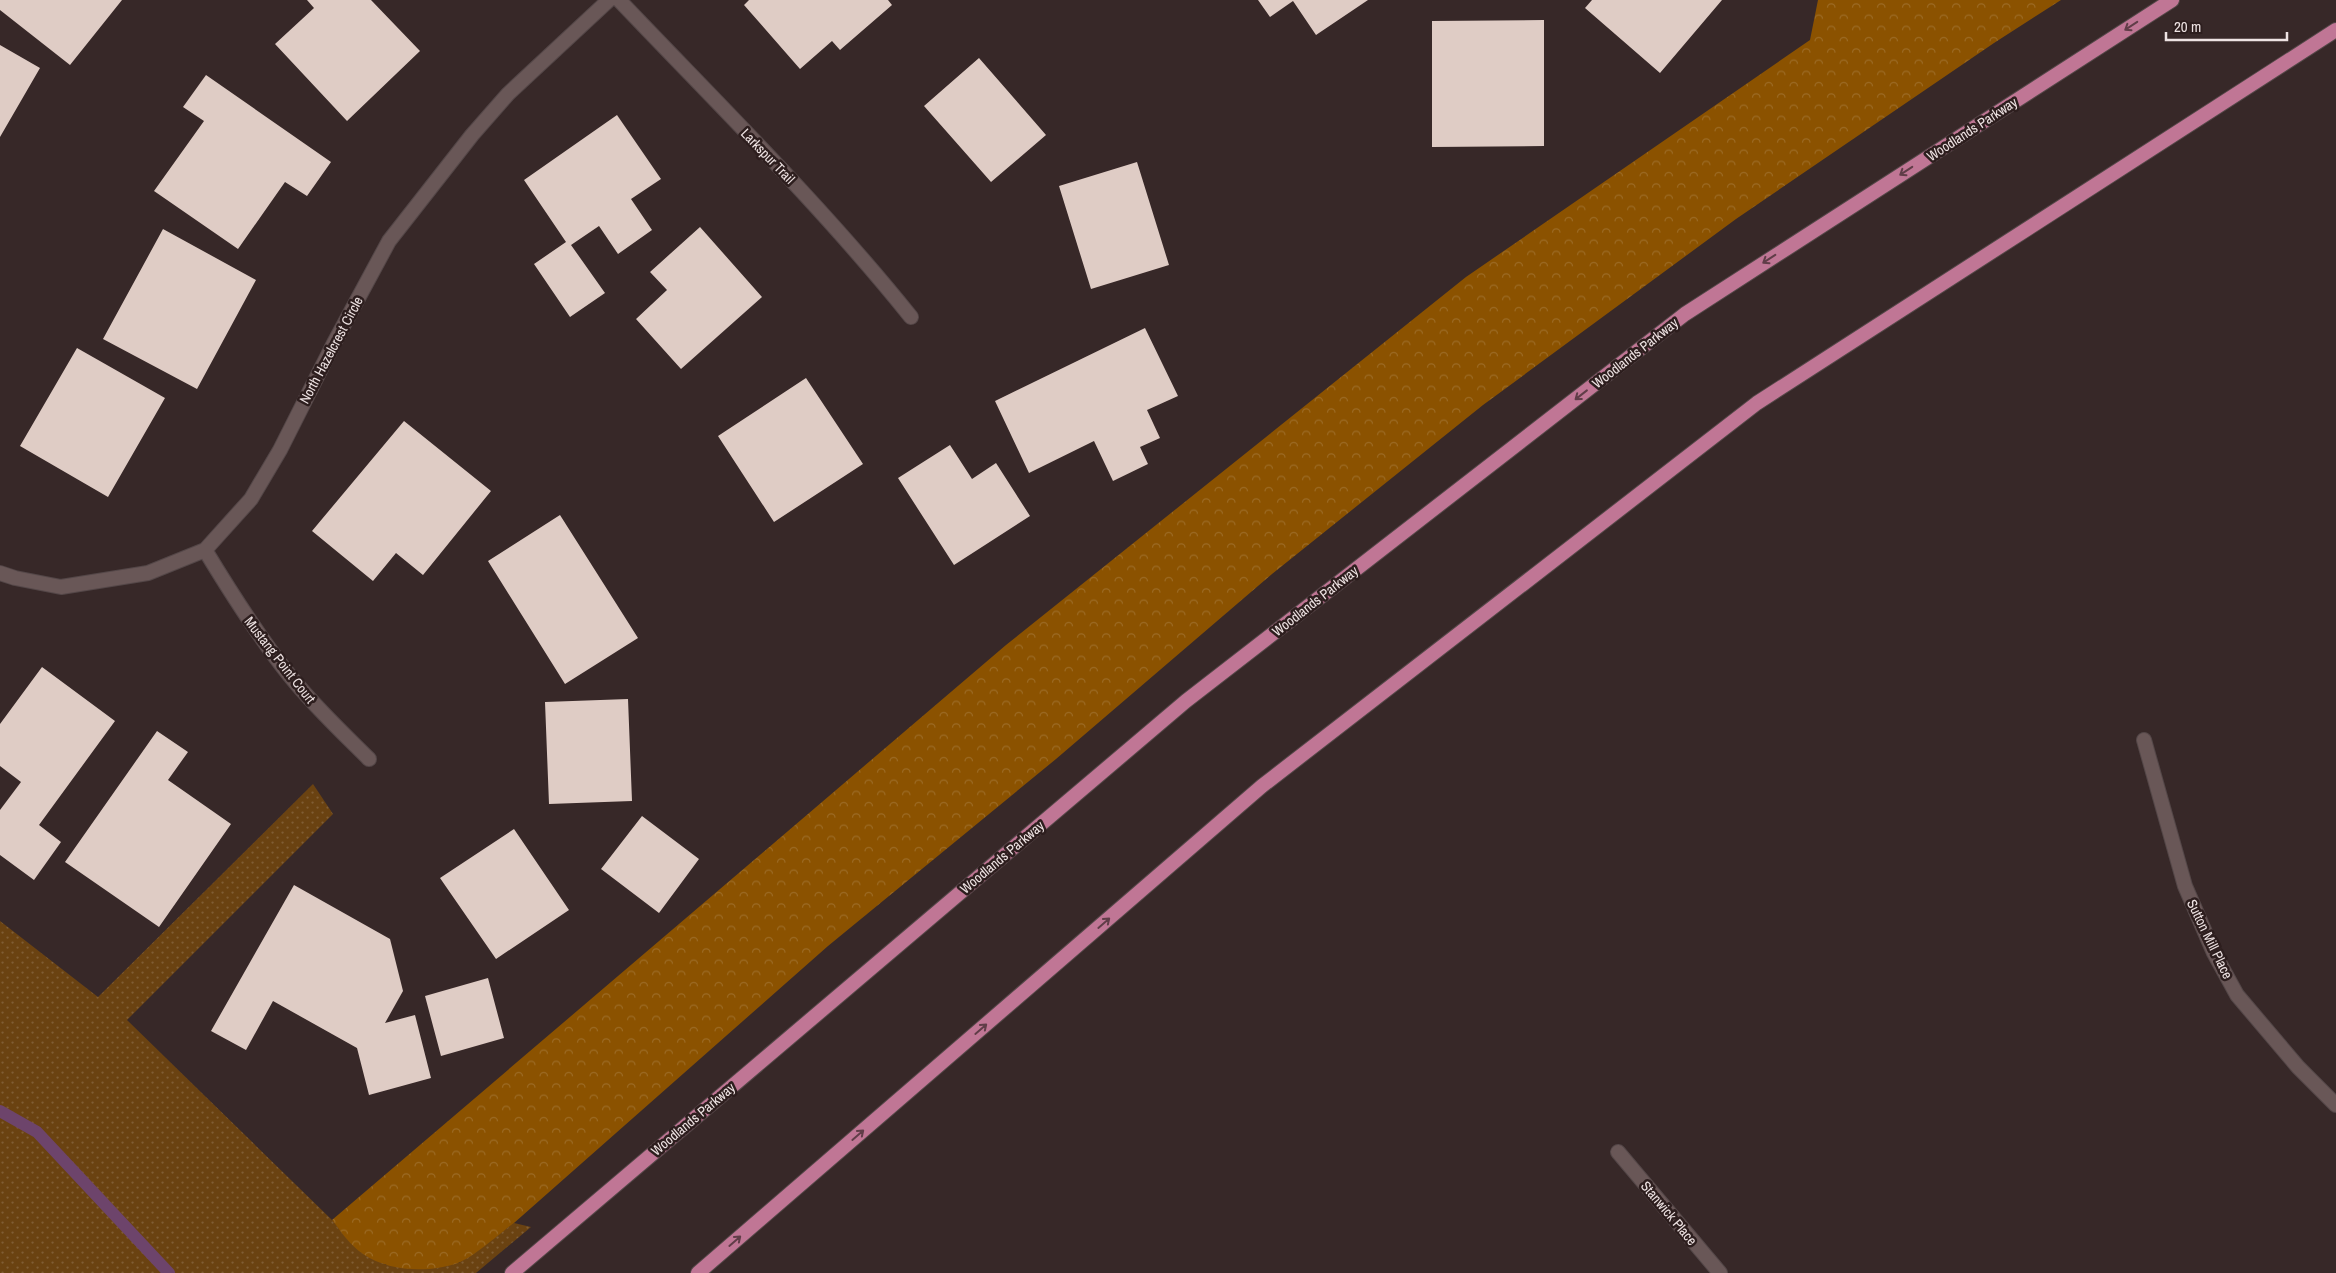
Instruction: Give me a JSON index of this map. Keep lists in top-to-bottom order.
{
  "streets": {
    "main road": ["Woodlands Parkway"],
    "street": [
      "Larkspur Trail",
      "North Hazelcrest Circle",
      "Mustang Point Court",
      "Sutton Mill Place",
      "Stanwick Place"
    ]
  },
  "crossings": [
    ["North Hazelcrest Circle", "Mustang Point Court"]
  ],
  "scale_bar": "20 m"
}
